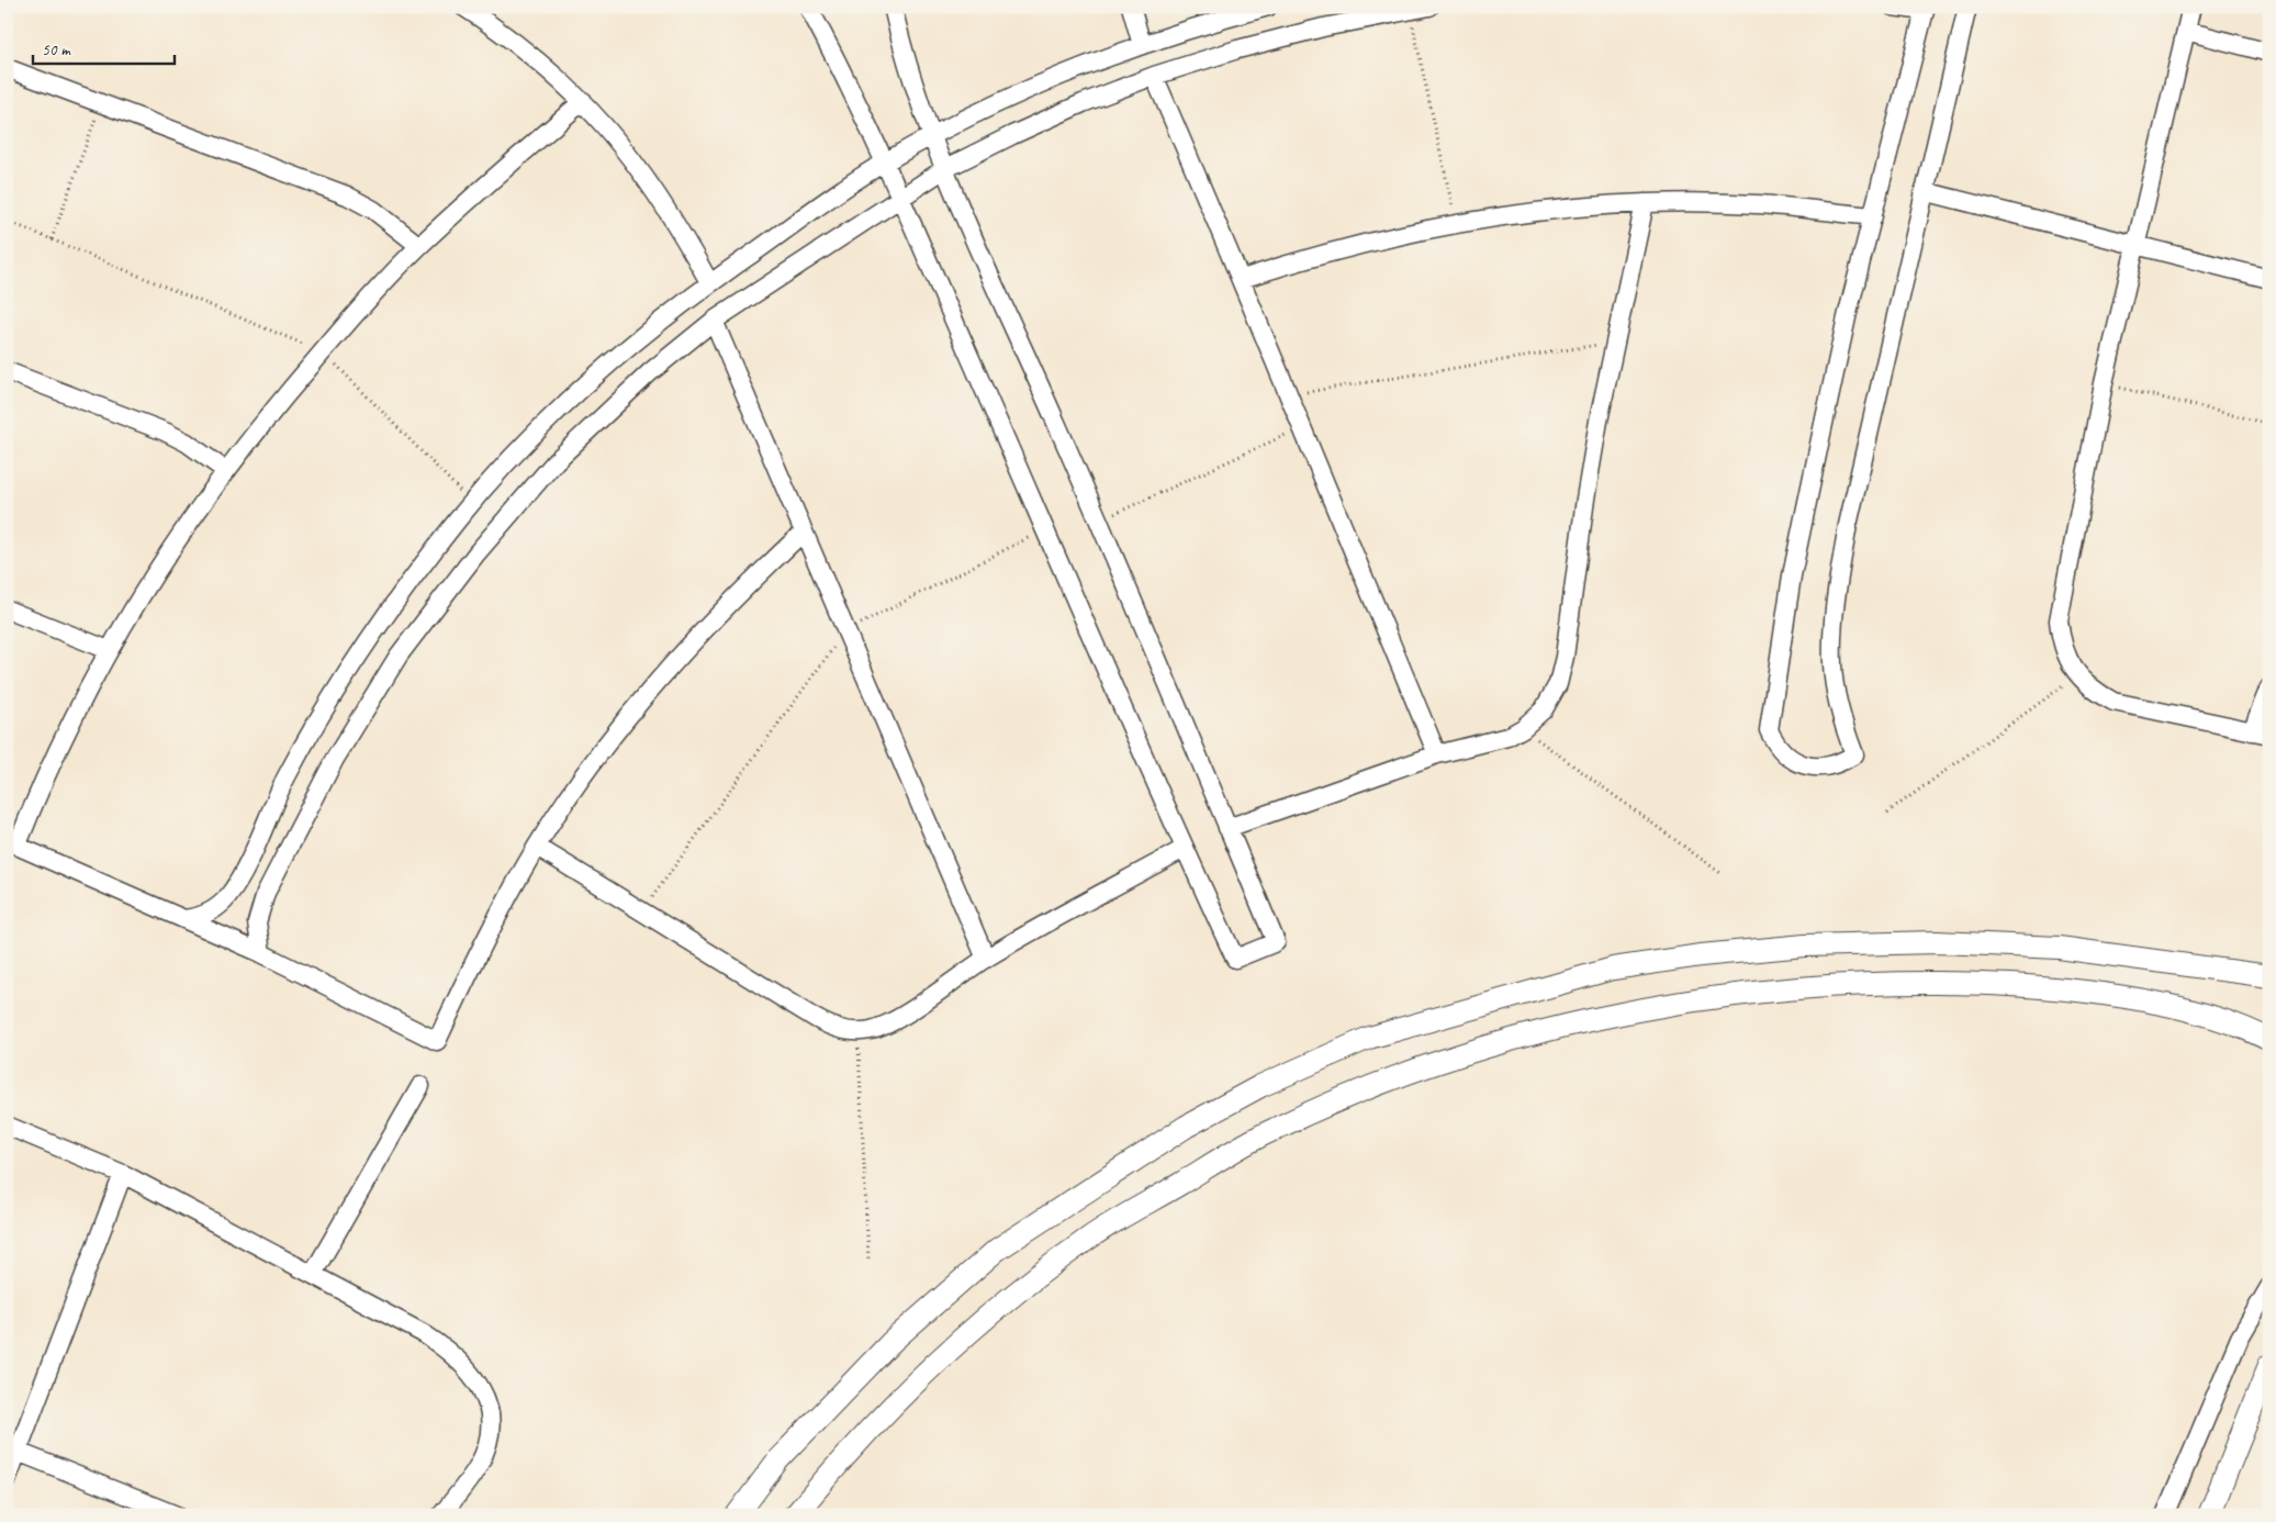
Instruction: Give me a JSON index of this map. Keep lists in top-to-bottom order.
{
  "scale_bar": "50 m"
}
